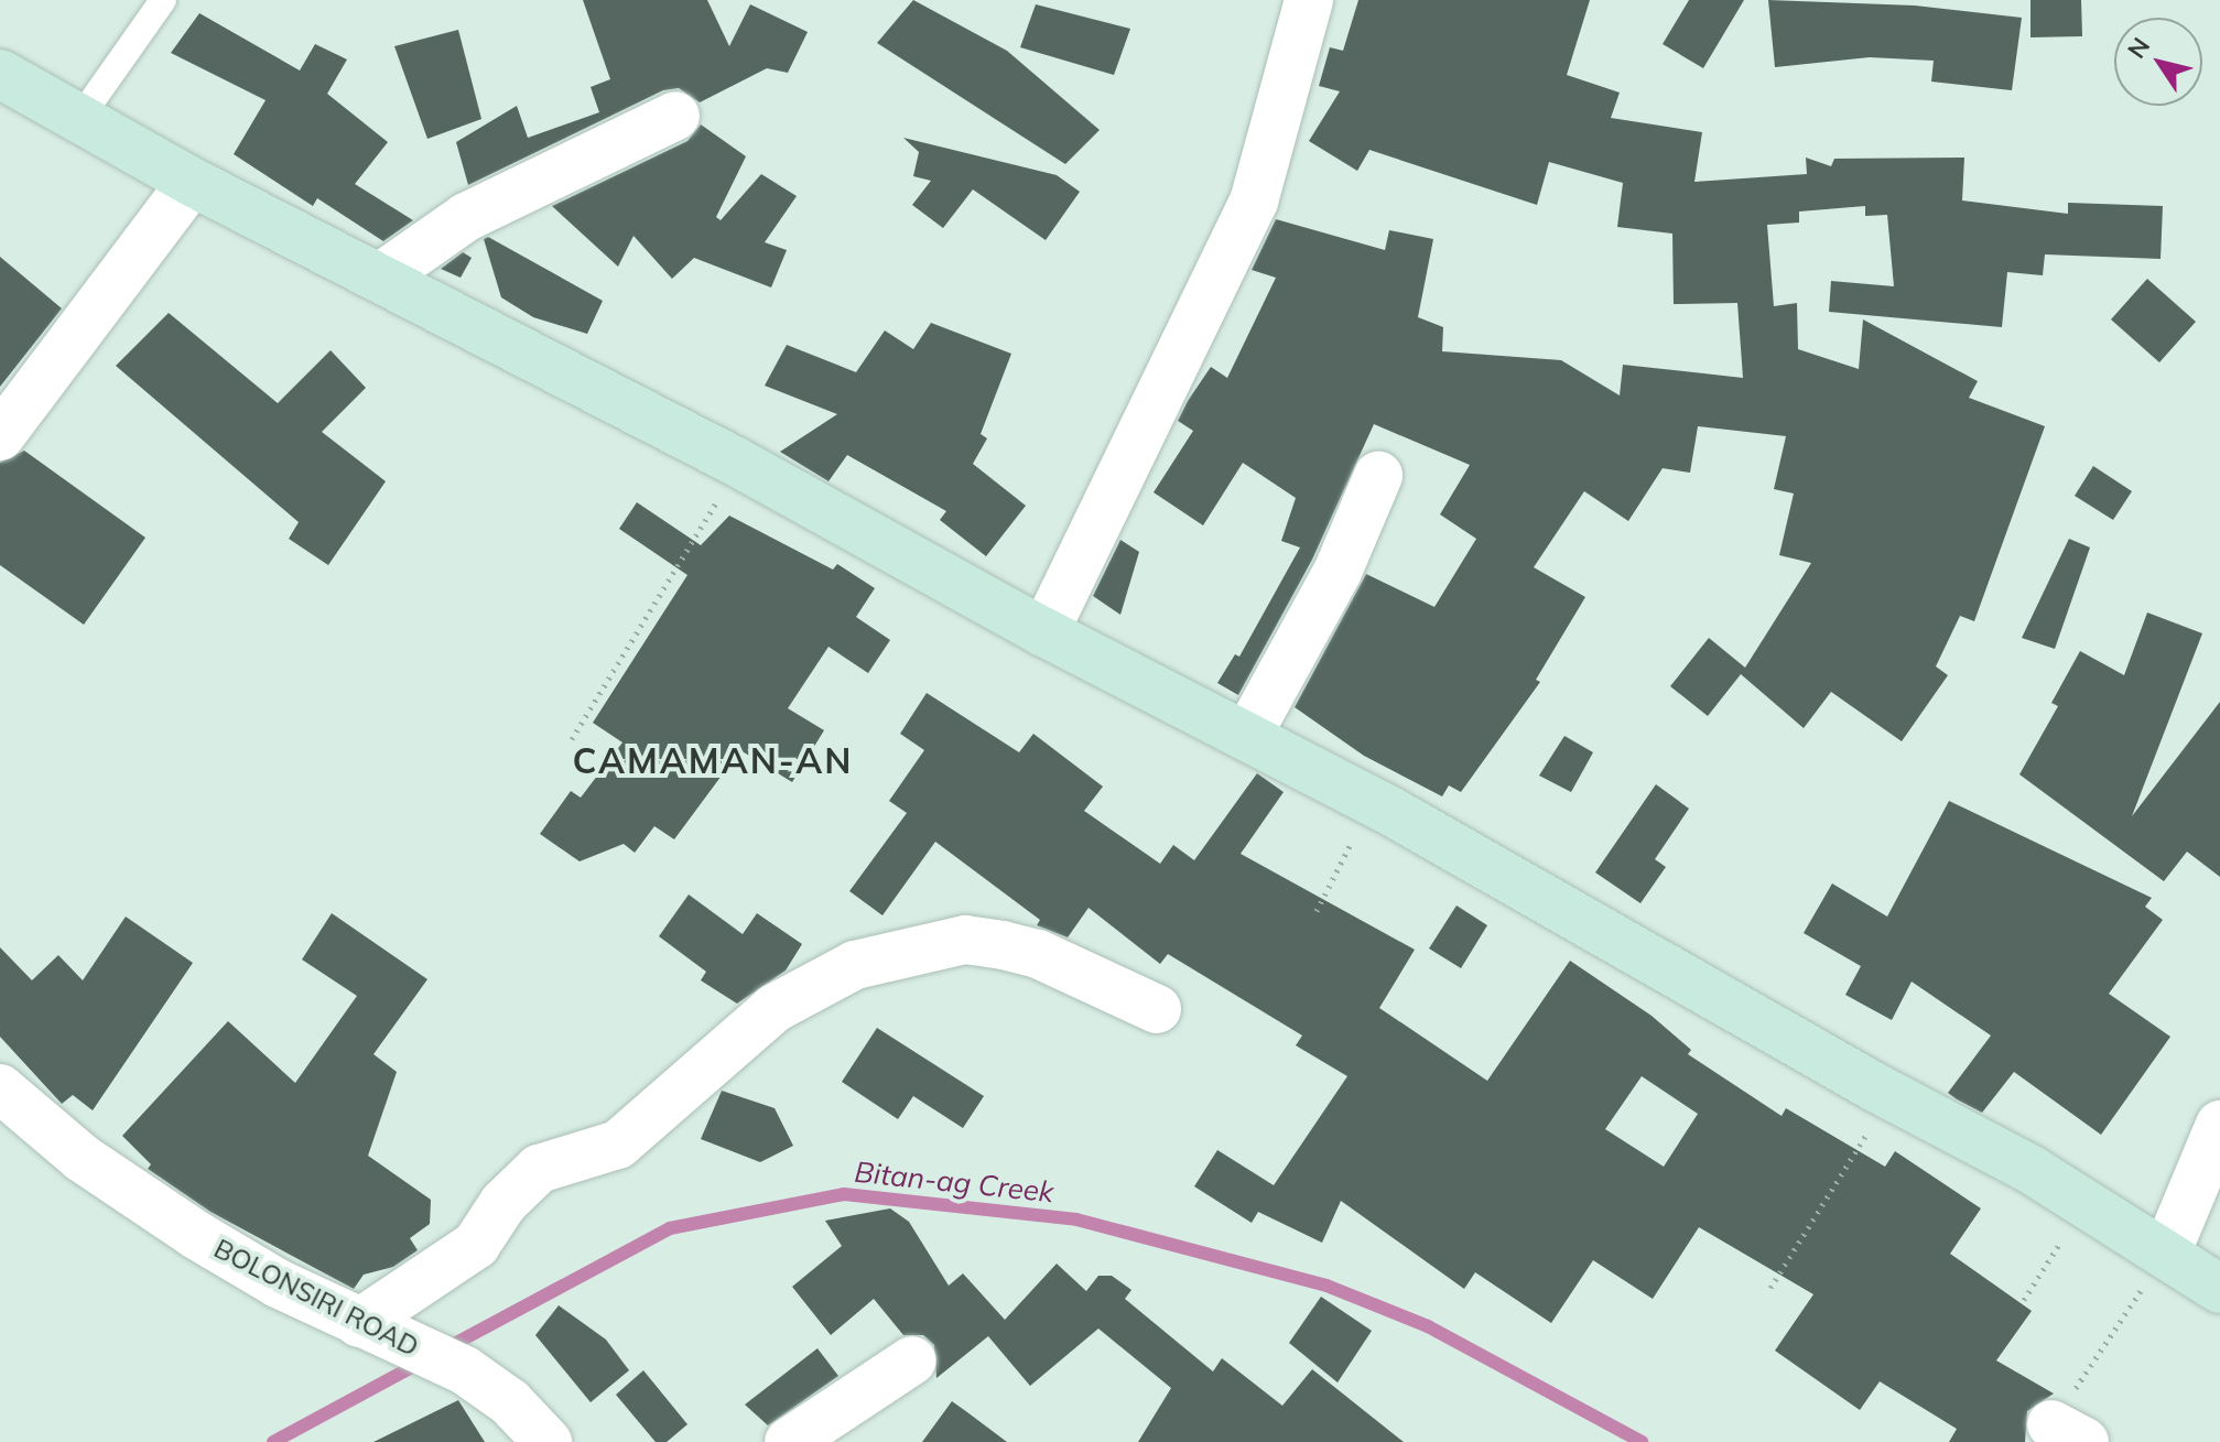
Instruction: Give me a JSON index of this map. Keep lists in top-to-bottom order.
{
  "streets": {
    "street": ["BOLONSIRI ROAD"]
  },
  "districts": ["CAMAMAN-AN"],
  "water": ["Bitan-ag Creek"],
  "north": "top left"
}
